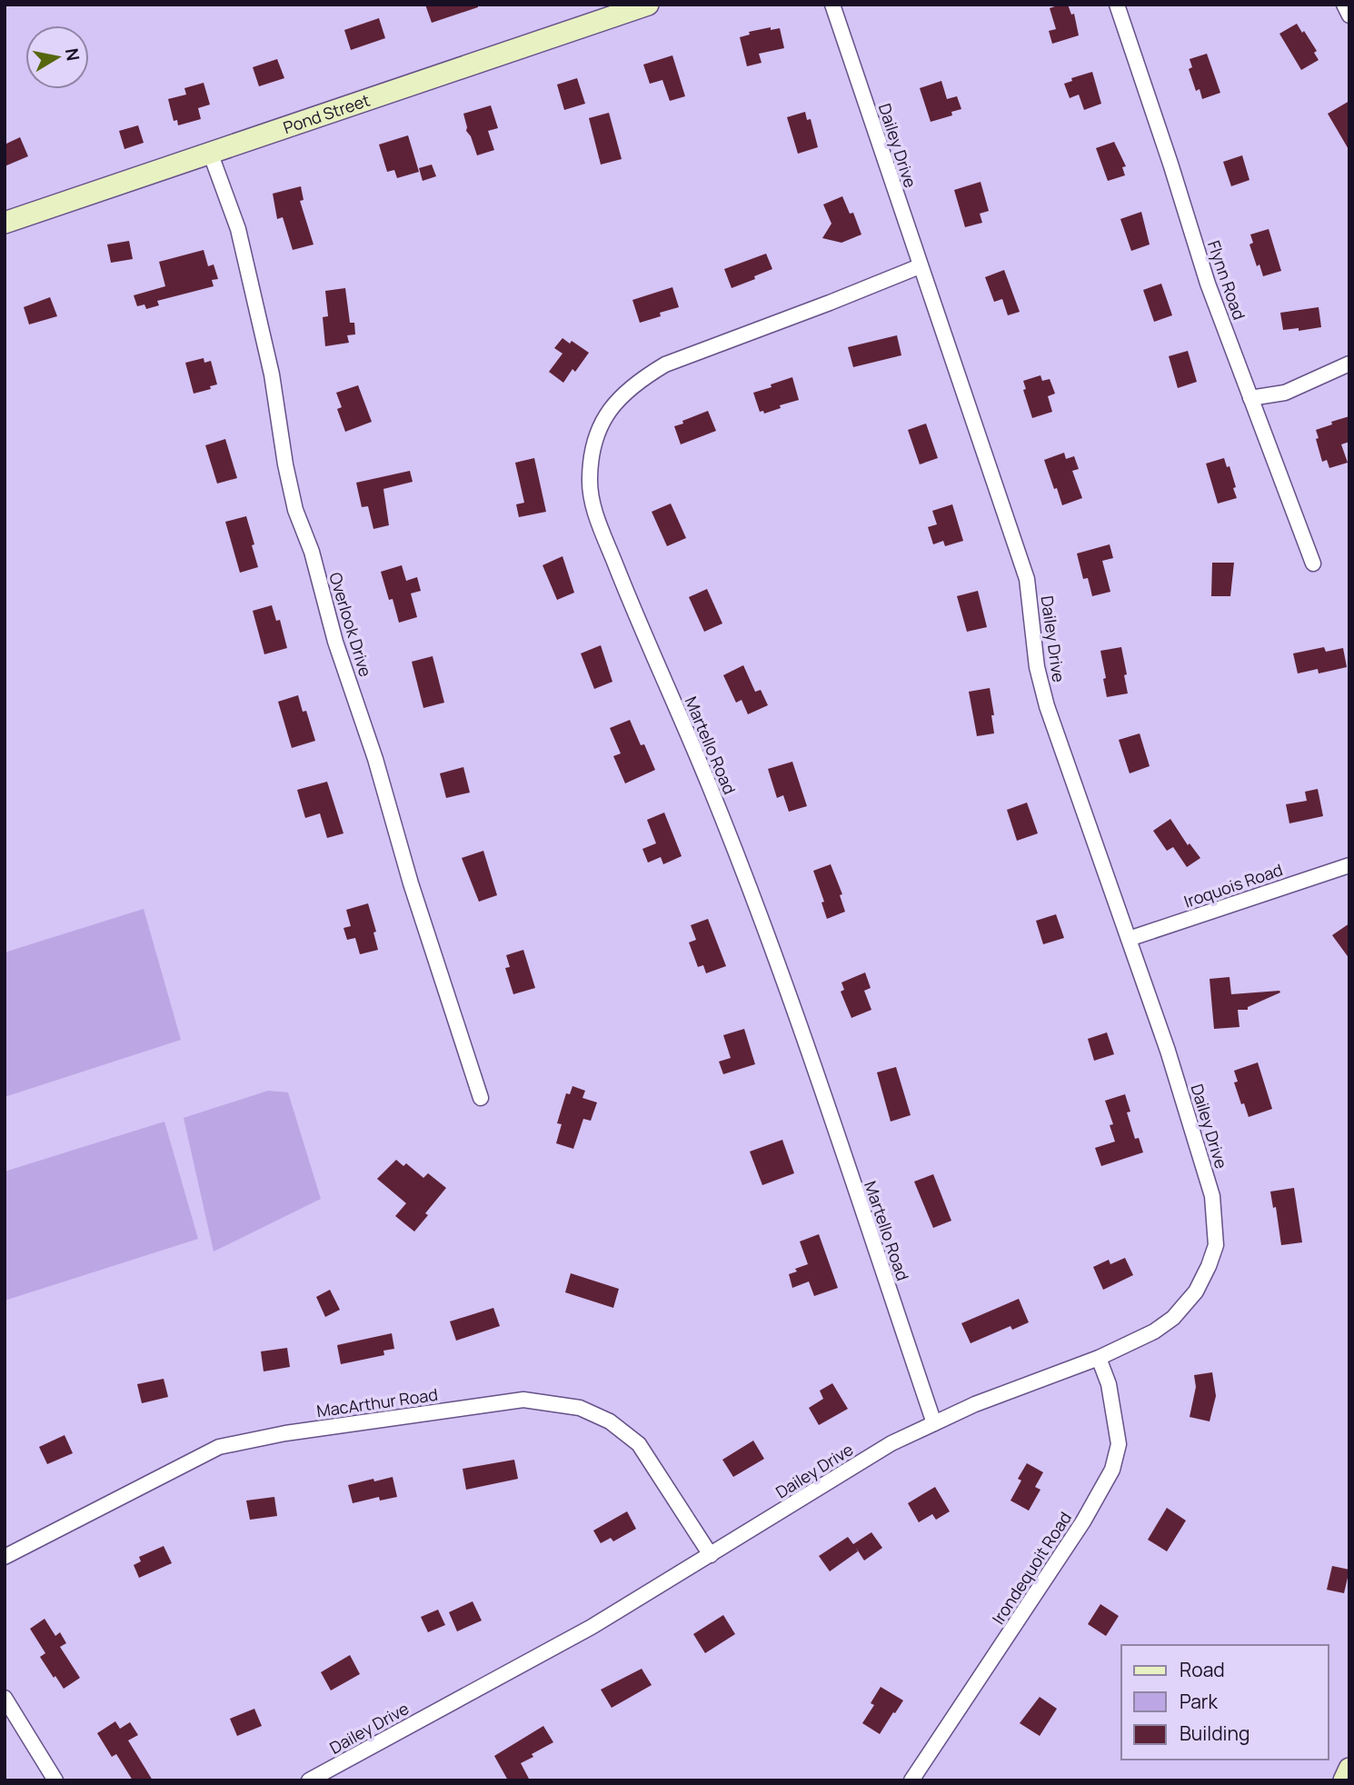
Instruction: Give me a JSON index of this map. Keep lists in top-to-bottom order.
{
  "streets": {
    "main road": ["Pond Street"],
    "street": [
      "Dailey Drive",
      "Flynn Road",
      "Overlook Drive",
      "Martello Road",
      "Iroquois Road",
      "MacArthur Road",
      "Irondequoit Road"
    ]
  },
  "crossings": [
    ["Pond Street", "Overlook Drive"],
    ["Dailey Drive", "Martello Road"],
    ["Dailey Drive", "Iroquois Road"],
    ["Dailey Drive", "MacArthur Road"],
    ["Dailey Drive", "Irondequoit Road"]
  ],
  "legend": ["Road", "Park", "Building"],
  "north": "right"
}
